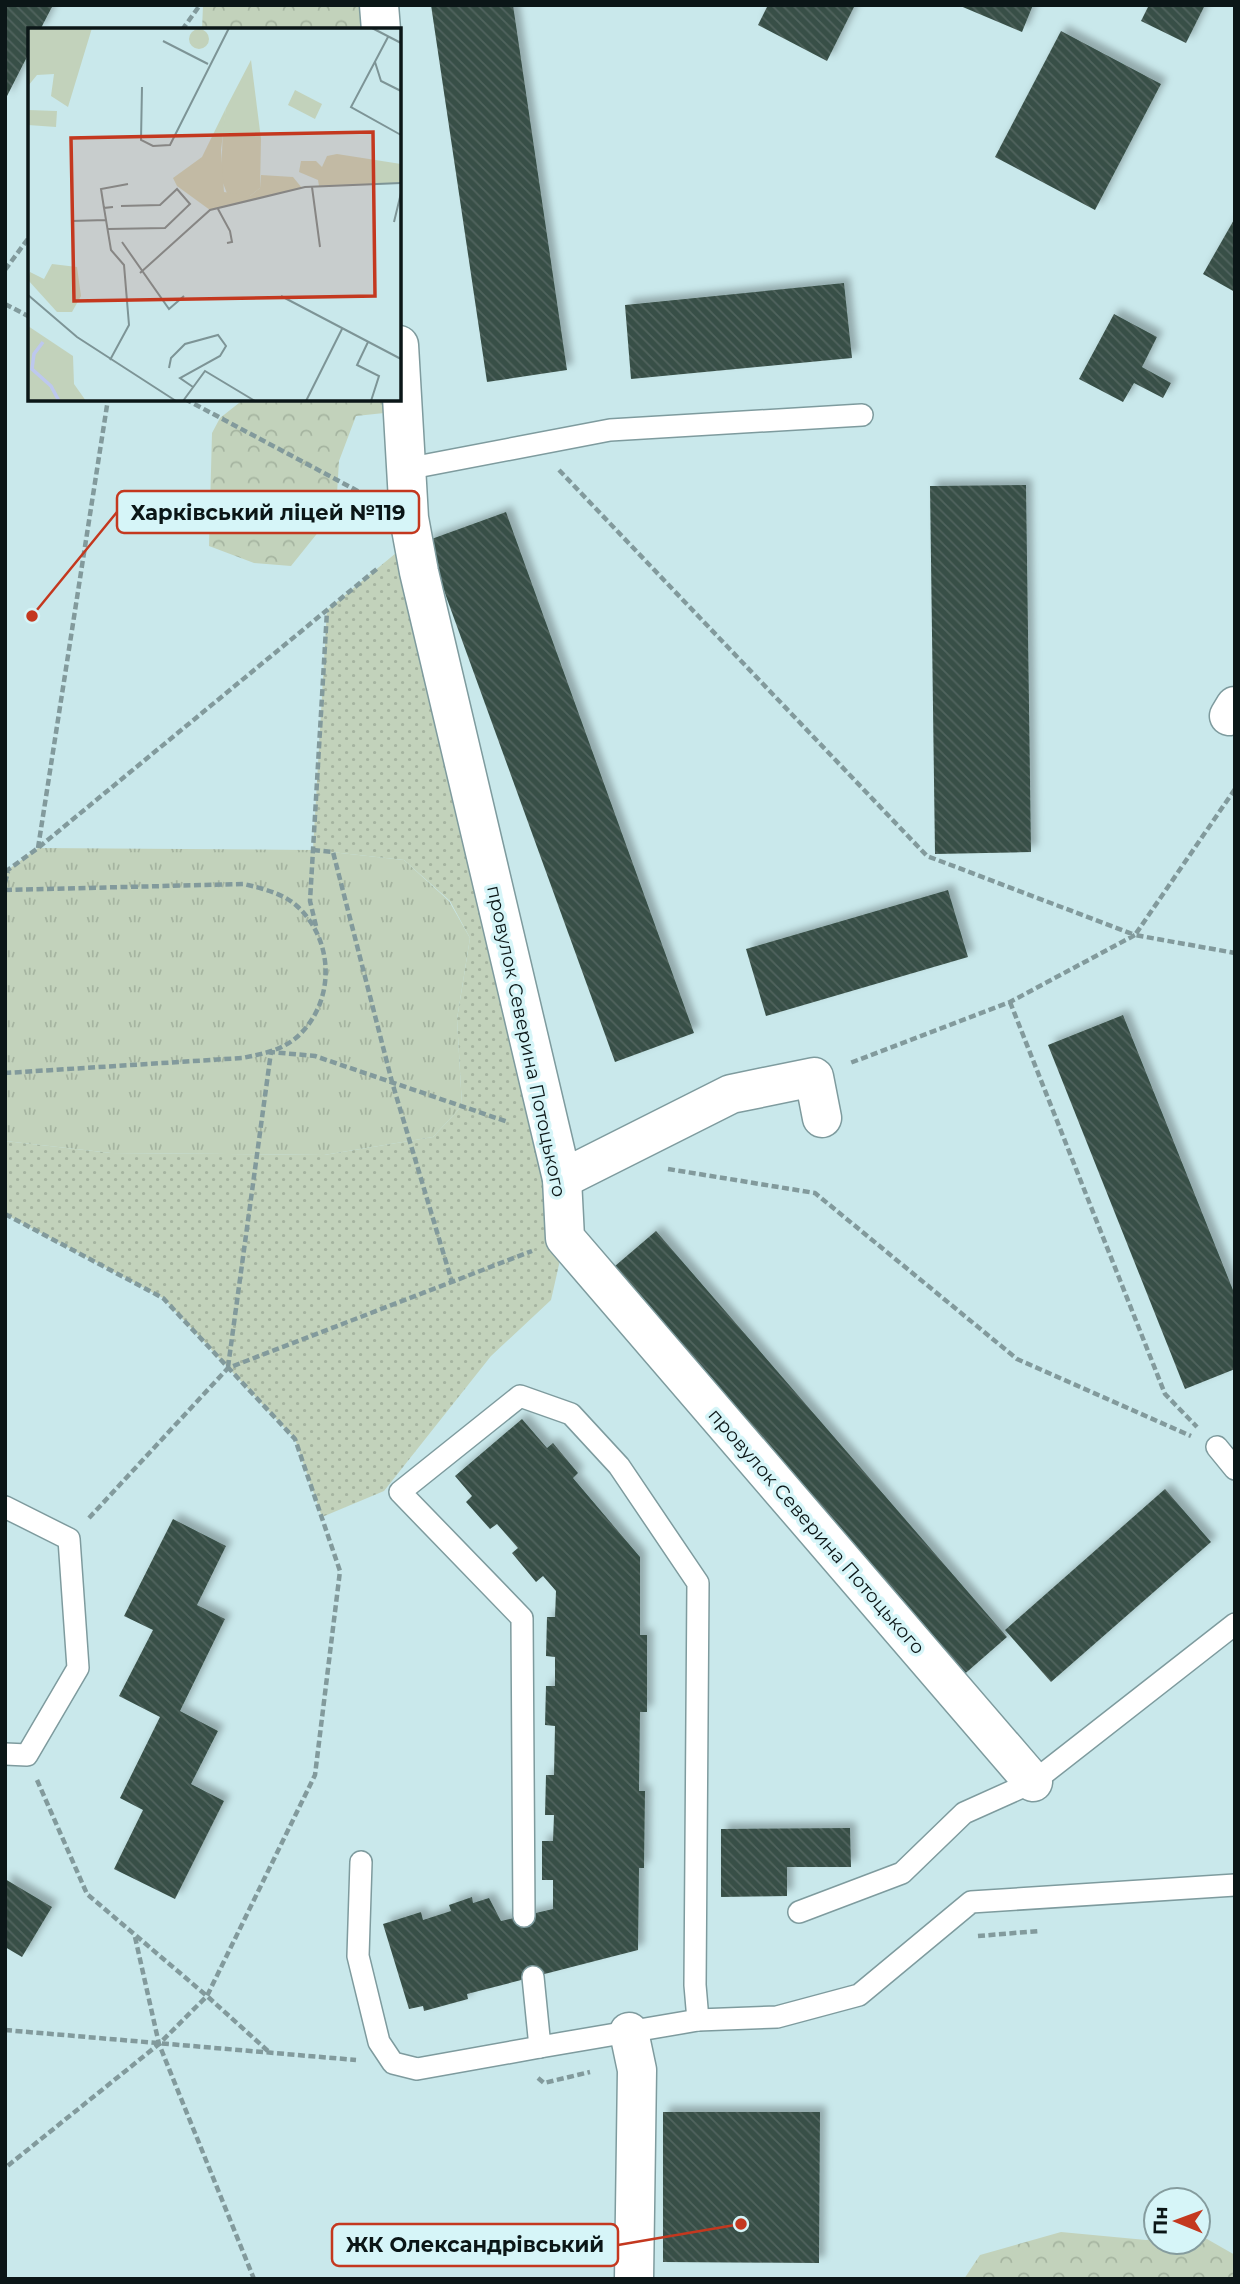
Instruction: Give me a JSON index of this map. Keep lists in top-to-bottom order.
{
  "streets": {
    "street": ["провулок Северина Потоцького"]
  },
  "places": ["Харківський ліцей №119", "ЖК Олександрівський"],
  "north": "left"
}
